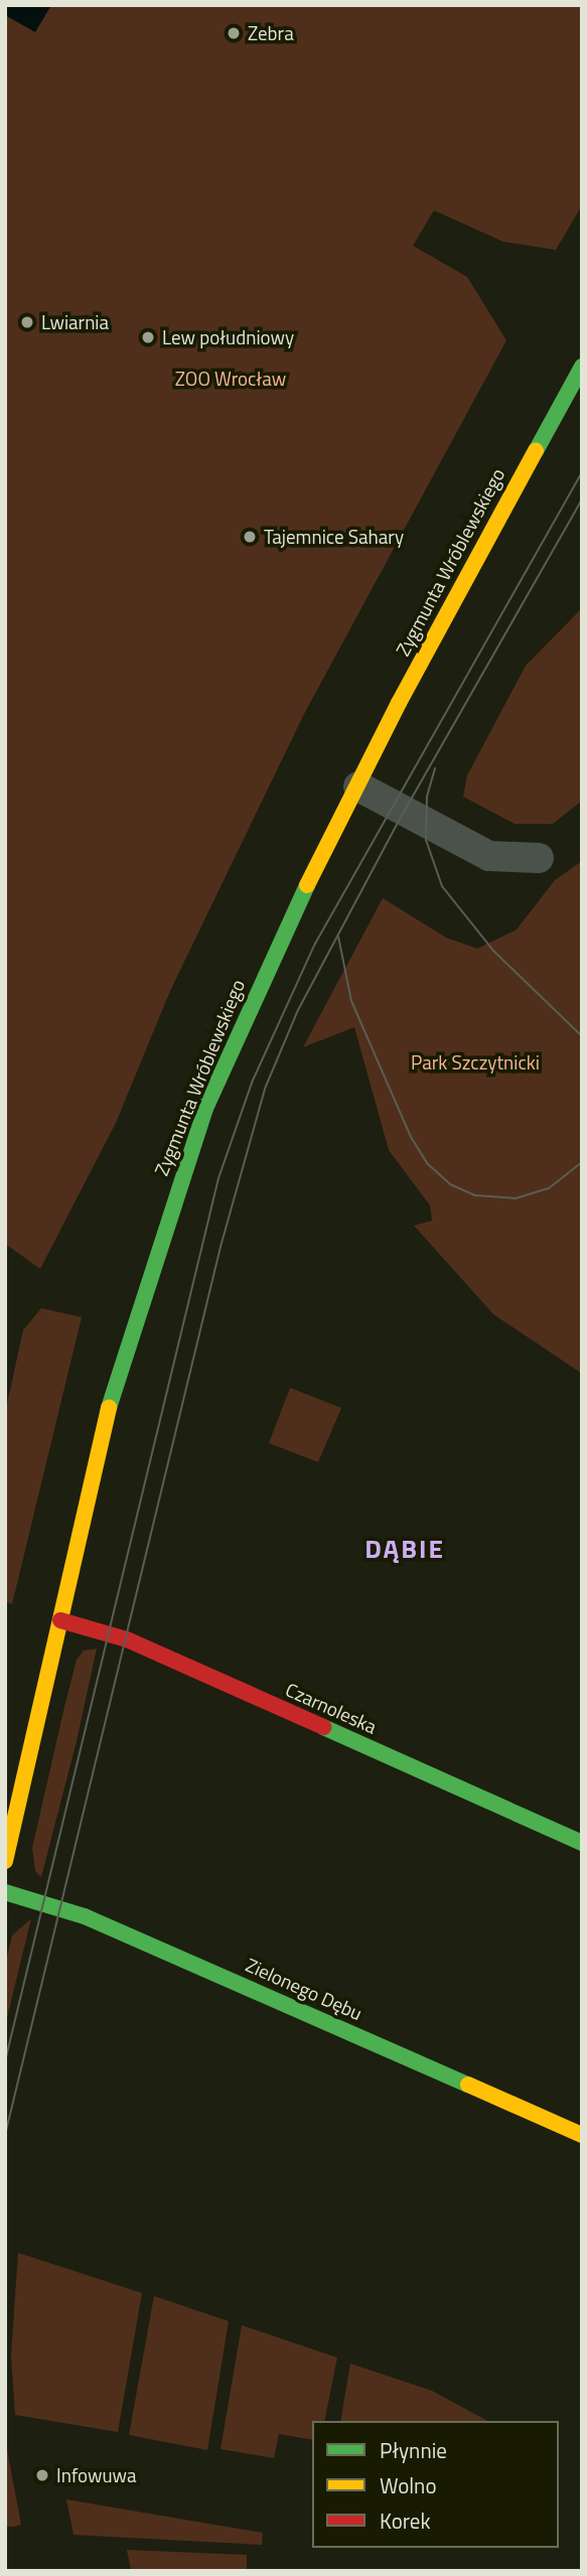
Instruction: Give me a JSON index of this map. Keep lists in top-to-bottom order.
{
  "streets": {
    "main road": ["Zygmunta Wróblewskiego", "Czarnoleska", "Zielonego Dębu"]
  },
  "crossings": [
    ["Zygmunta Wróblewskiego", "Czarnoleska"]
  ],
  "districts": ["DĄBIE"],
  "parks": ["ZOO Wrocław", "Park Szczytnicki"],
  "places": [
    "Zebra",
    "Lwiarnia",
    "Lew południowy",
    "Tajemnice Sahary",
    "Infowuwa"
  ],
  "legend": ["Płynnie", "Wolno", "Korek"]
}
